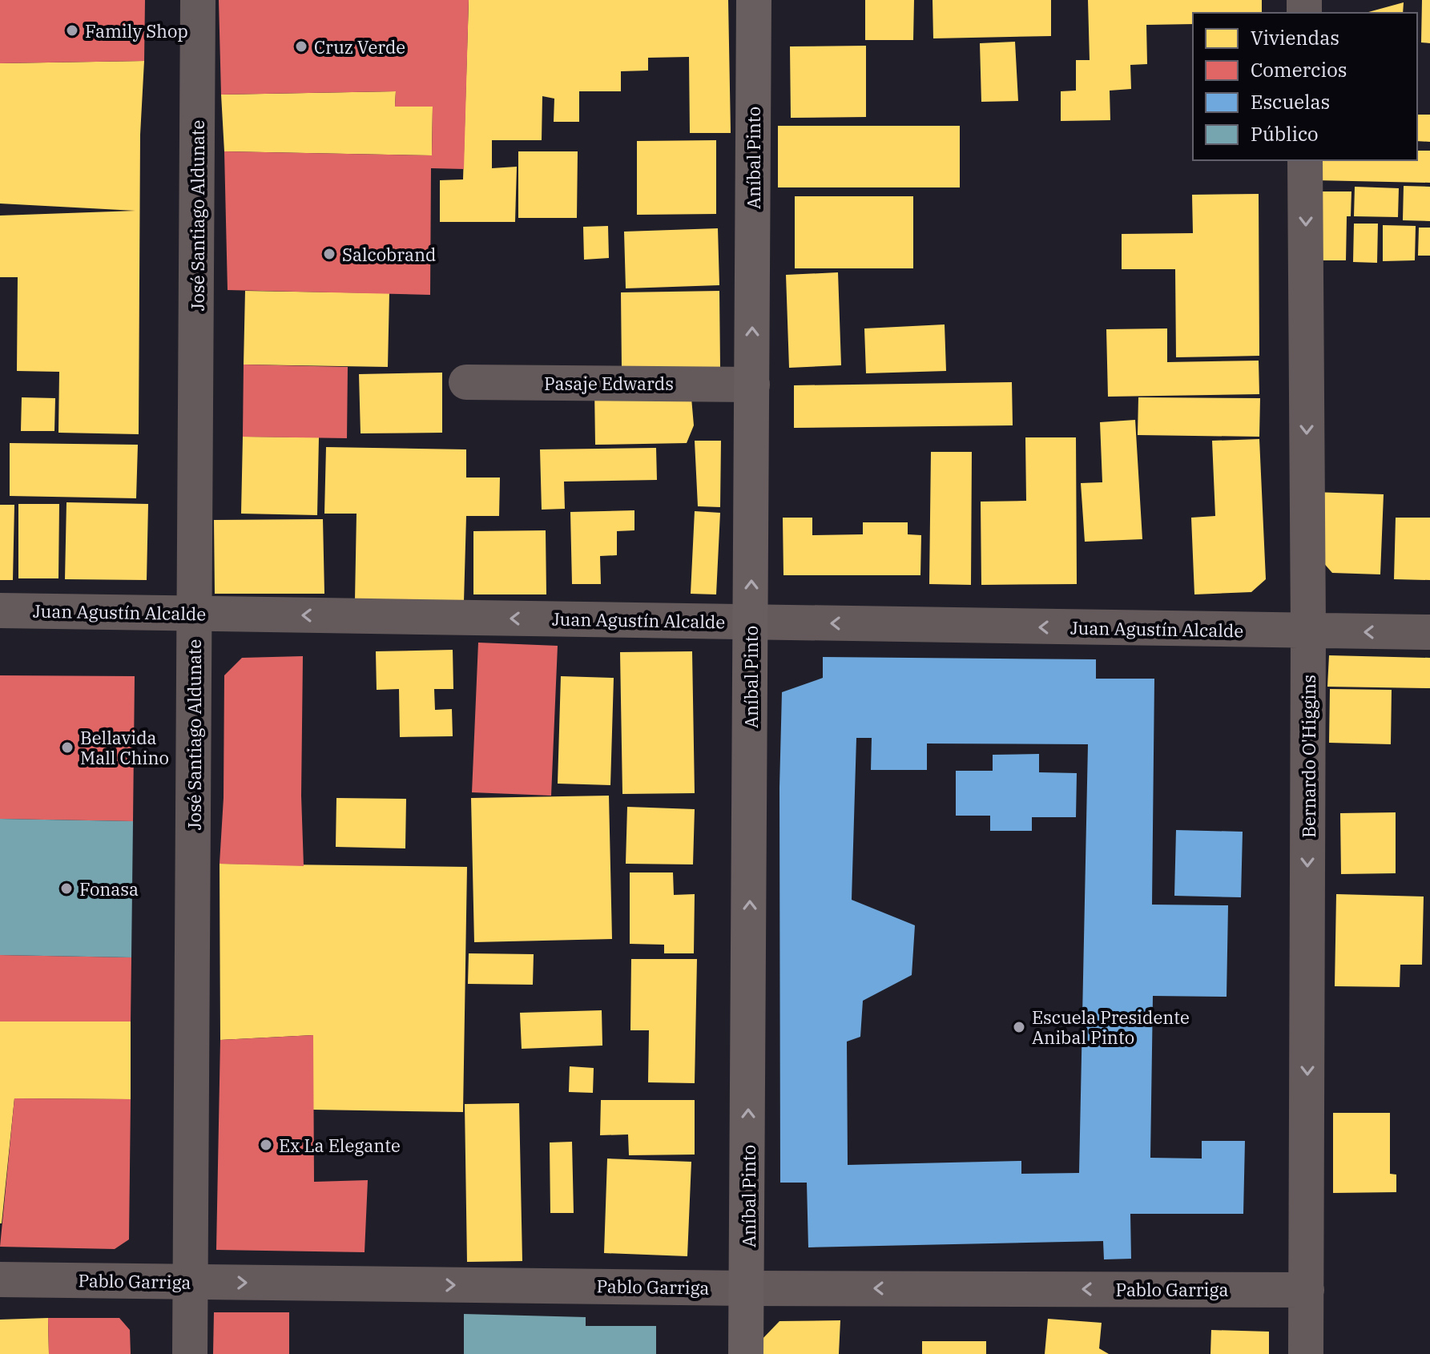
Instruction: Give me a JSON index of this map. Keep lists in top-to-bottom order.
{
  "streets": {
    "main road": ["Aníbal Pinto"],
    "street": [
      "José Santiago Aldunate",
      "Pasaje Edwards",
      "Juan Agustín Alcalde",
      "Bernardo O'Higgins",
      "Pablo Garriga"
    ]
  },
  "crossings": [
    ["Aníbal Pinto", "Pasaje Edwards"],
    ["Aníbal Pinto", "Juan Agustín Alcalde"],
    ["Aníbal Pinto", "Pablo Garriga"],
    ["José Santiago Aldunate", "Juan Agustín Alcalde"],
    ["José Santiago Aldunate", "Pablo Garriga"],
    ["Juan Agustín Alcalde", "Bernardo O'Higgins"],
    ["Bernardo O'Higgins", "Pablo Garriga"]
  ],
  "one_way": ["Aníbal Pinto", "Juan Agustín Alcalde", "Bernardo O'Higgins"],
  "places": [
    "Family Shop",
    "Cruz Verde",
    "Salcobrand",
    "Bellavida Mall Chino",
    "Fonasa",
    "Escuela Presidente Anibal Pinto",
    "Ex La Elegante"
  ],
  "legend": [
    "Viviendas",
    "Comercios",
    "Escuelas",
    "Público"
  ]
}
